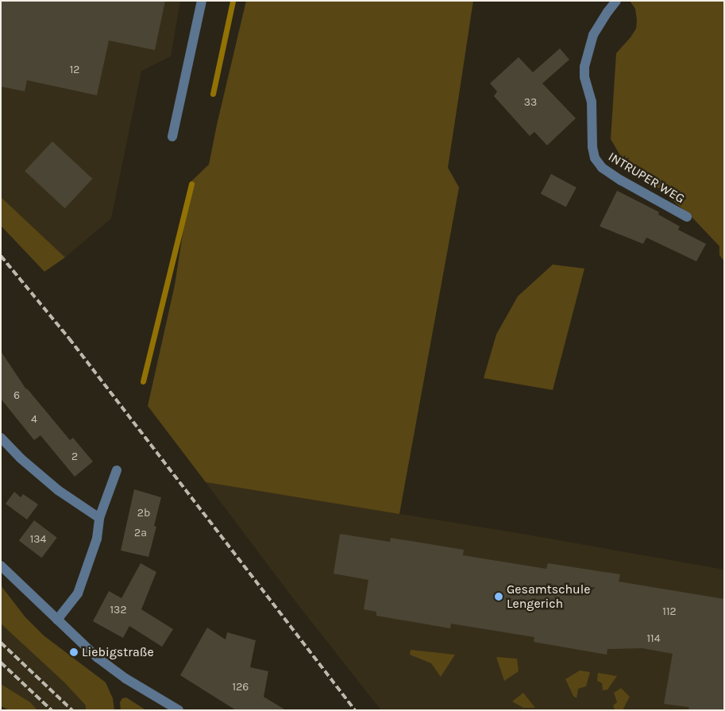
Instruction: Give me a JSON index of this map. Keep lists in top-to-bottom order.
{
  "streets": {
    "street": ["INTRUPER WEG"]
  },
  "places": ["Gesamtschule Lengerich", "Liebigstraße"],
  "house_numbers": [
    "12",
    "33",
    "6",
    "4",
    "2",
    "2b",
    "2a",
    "134",
    "132",
    "112",
    "114",
    "126"
  ]
}
